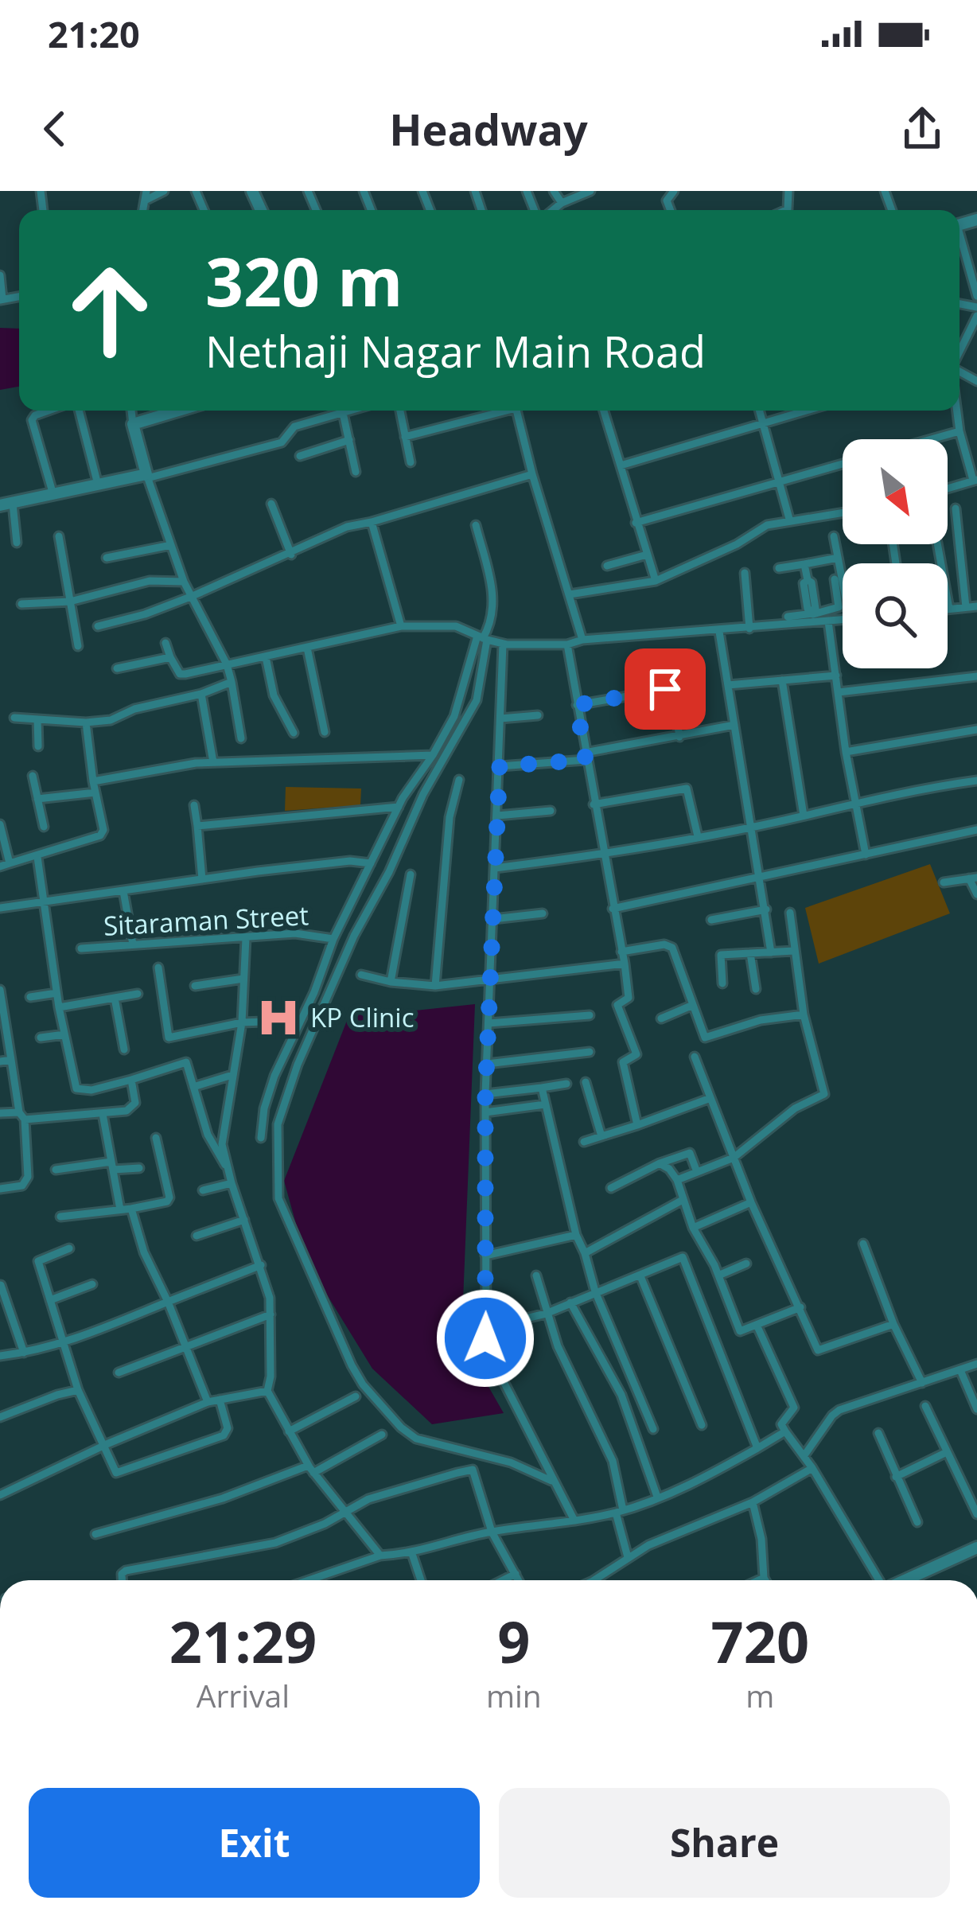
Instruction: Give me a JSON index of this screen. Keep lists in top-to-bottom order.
{
  "streets": {
    "street": ["Sitaraman Street"]
  },
  "places": {
    "hospital": ["KP Clinic"]
  },
  "north": "bottom right",
  "page": {
    "status": "21:20",
    "header": "Headway",
    "turn": ["320 m", "Nethaji Nagar Main Road"],
    "eta": [
      "21:29",
      "Arrival",
      "9",
      "min",
      "720",
      "m"
    ],
    "buttons": ["Exit", "Share"]
  }
}
